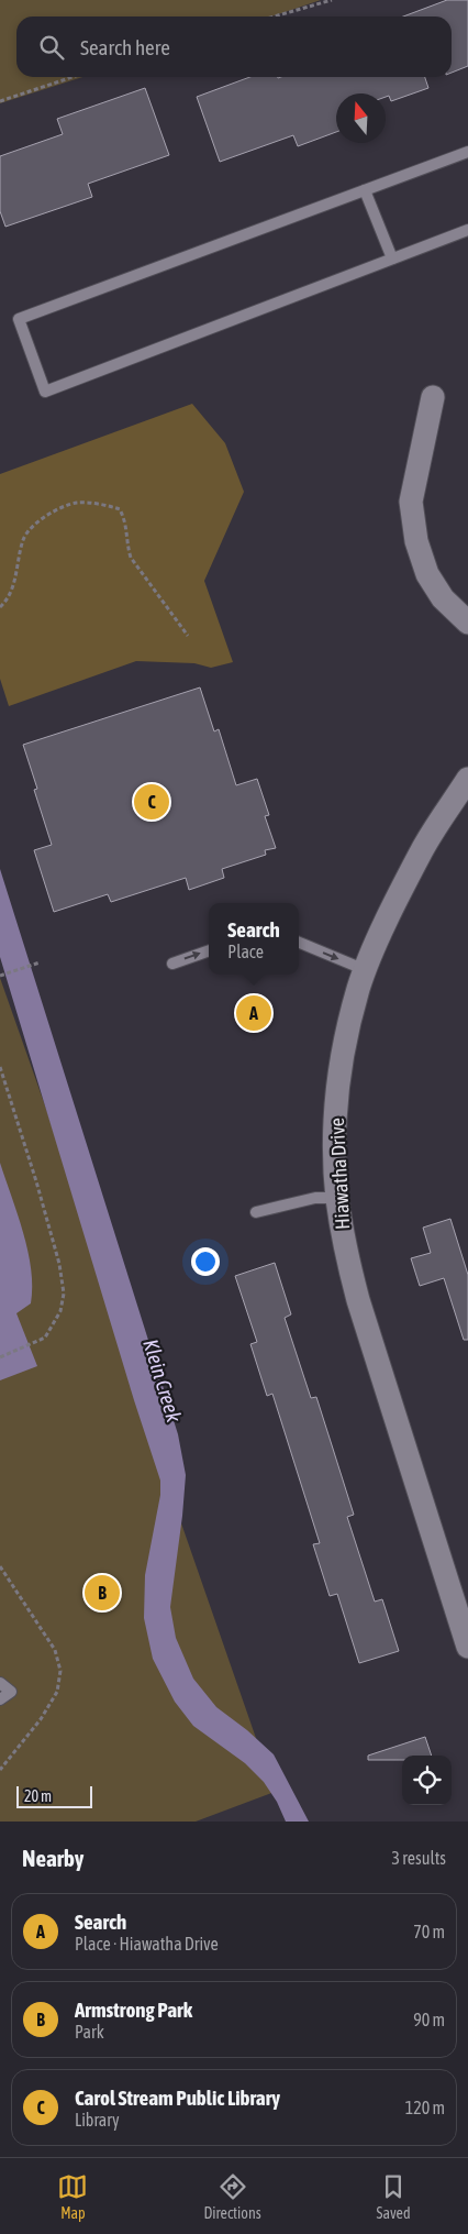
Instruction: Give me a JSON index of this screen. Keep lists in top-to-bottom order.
{
  "streets": {
    "street": ["Hiawatha Drive"]
  },
  "water": ["Klein Creek"],
  "scale_bar": "20 m",
  "north": "top",
  "page": {
    "search": "Search here",
    "pins": ["C", "A", "B"],
    "popup": ["Search", "Place"],
    "scale": "20 m",
    "heading": ["Nearby", "3 results"],
    "list": [
      {
        "mark": "A",
        "name": "Search",
        "note": "Place · Hiawatha Drive",
        "value": "70 m"
      },
      {
        "mark": "B",
        "name": "Armstrong Park",
        "note": "Park",
        "value": "90 m"
      },
      {
        "mark": "C",
        "name": "Carol Stream Public Library",
        "note": "Library",
        "value": "120 m"
      }
    ],
    "nav": ["Map", "Directions", "Saved"]
  }
}
